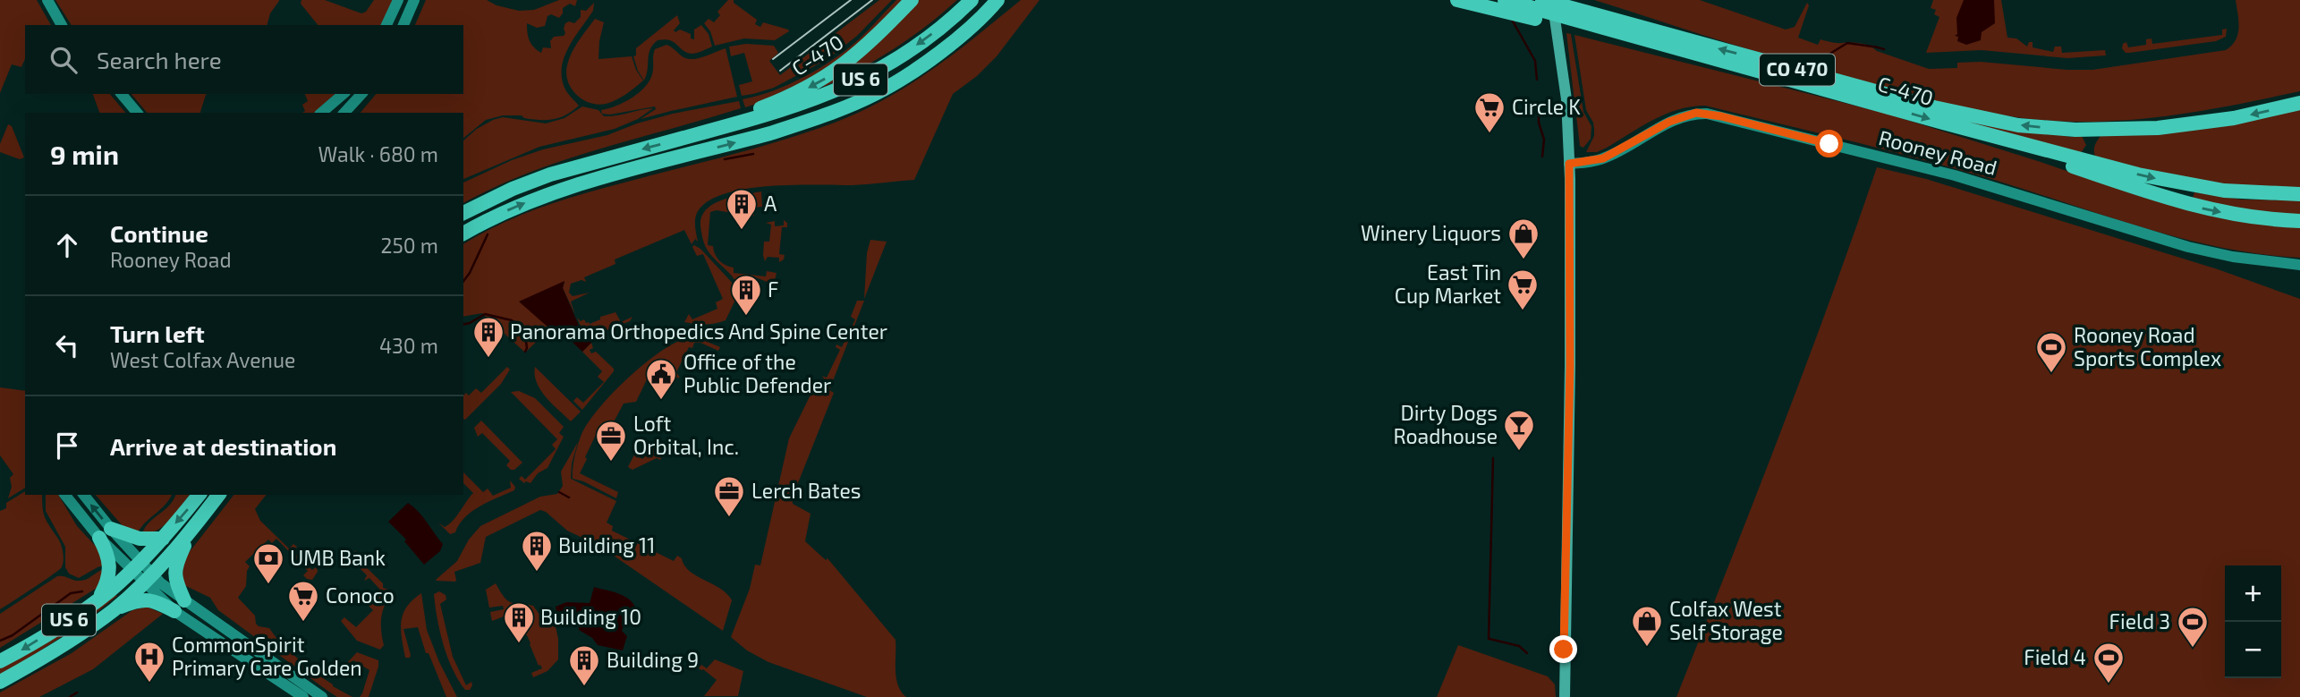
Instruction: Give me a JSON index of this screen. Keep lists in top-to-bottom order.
{
  "streets": {
    "highway": ["C-470", "CO 470", "US 6"],
    "street": ["Rooney Road"]
  },
  "crossings": [
    ["C-470", "US 6"]
  ],
  "places": {
    "supermarket": ["Circle K", "East Tin Cup Market", "Conoco"],
    "building": [
      "A",
      "F",
      "Panorama Orthopedics And Spine Center",
      "Building 11",
      "Building 10",
      "Building 9"
    ],
    "shop": ["Winery Liquors", "Colfax West Self Storage"],
    "sports": ["Rooney Road Sports Complex", "Field 3", "Field 4"],
    "public building": ["Office of the Public Defender"],
    "bar": ["Dirty Dogs Roadhouse"],
    "office": ["Loft Orbital, Inc.", "Lerch Bates"],
    "bank": ["UMB Bank"],
    "hospital": ["CommonSpirit Primary Care Golden"]
  },
  "page": {
    "search": "Search here",
    "heading": ["9 min", "Walk · 680 m"],
    "list": [
      ["Continue", "Rooney Road", "250 m"],
      ["Turn left", "West Colfax Avenue", "430 m"],
      "Arrive at destination"
    ],
    "map_buttons": ["+", "−"]
  }
}
